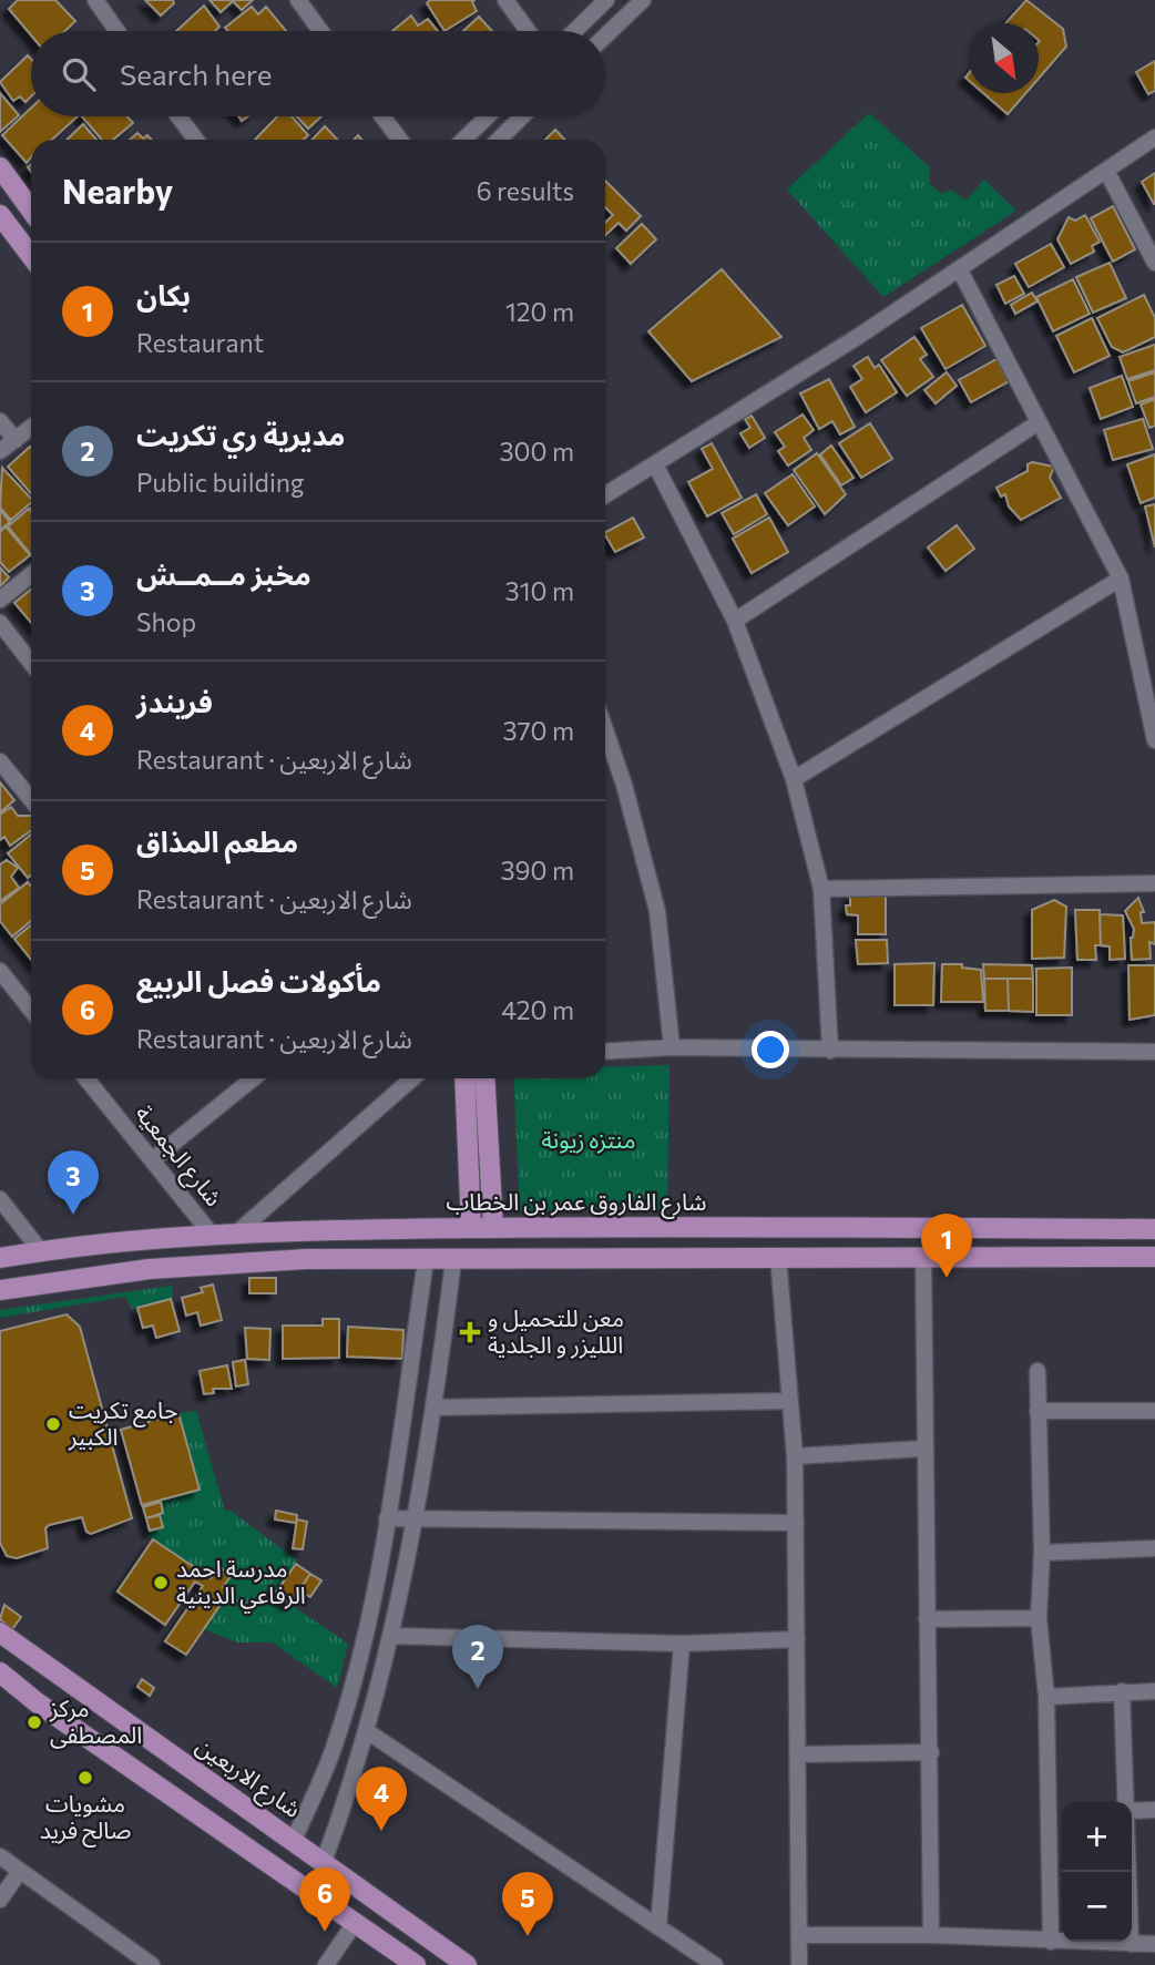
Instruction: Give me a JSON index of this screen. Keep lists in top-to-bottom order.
{
  "streets": {
    "main road": ["شارع الفاروق عمر بن الخطاب", "شارع الاربعين"],
    "street": ["شارع الجمعية"]
  },
  "crossings": [
    ["شارع الجمعية", "شارع الفاروق عمر بن الخطاب"]
  ],
  "parks": ["منتزه زيونة"],
  "places": {
    "health": ["معن للتحميل و اللليزر و الجلدية"],
    "other": [
      "جامع تكريت الكبير",
      "مدرسة احمد الرفاعي الدينية",
      "مركز المصطفى",
      "مشويات صالح فريد"
    ]
  },
  "north": "bottom right",
  "page": {
    "search": "Search here",
    "heading": ["Nearby", "6 results"],
    "list": [
      {
        "mark": "1",
        "name": "بكان",
        "note": "Restaurant",
        "value": "120 m"
      },
      {
        "mark": "2",
        "name": "مديرية ري تكريت",
        "note": "Public building",
        "value": "300 m"
      },
      {
        "mark": "3",
        "name": "مخبز مــمــش",
        "note": "Shop",
        "value": "310 m"
      },
      {
        "mark": "4",
        "name": "فريندز",
        "note": "Restaurant · شارع الاربعين",
        "value": "370 m"
      },
      {
        "mark": "5",
        "name": "مطعم المذاق",
        "note": "Restaurant · شارع الاربعين",
        "value": "390 m"
      },
      {
        "mark": "6",
        "name": "مأكولات فصل الربيع",
        "note": "Restaurant · شارع الاربعين",
        "value": "420 m"
      }
    ],
    "pins": [
      "3",
      "1",
      "2",
      "4",
      "6",
      "5"
    ],
    "map_buttons": ["+", "−"]
  }
}
